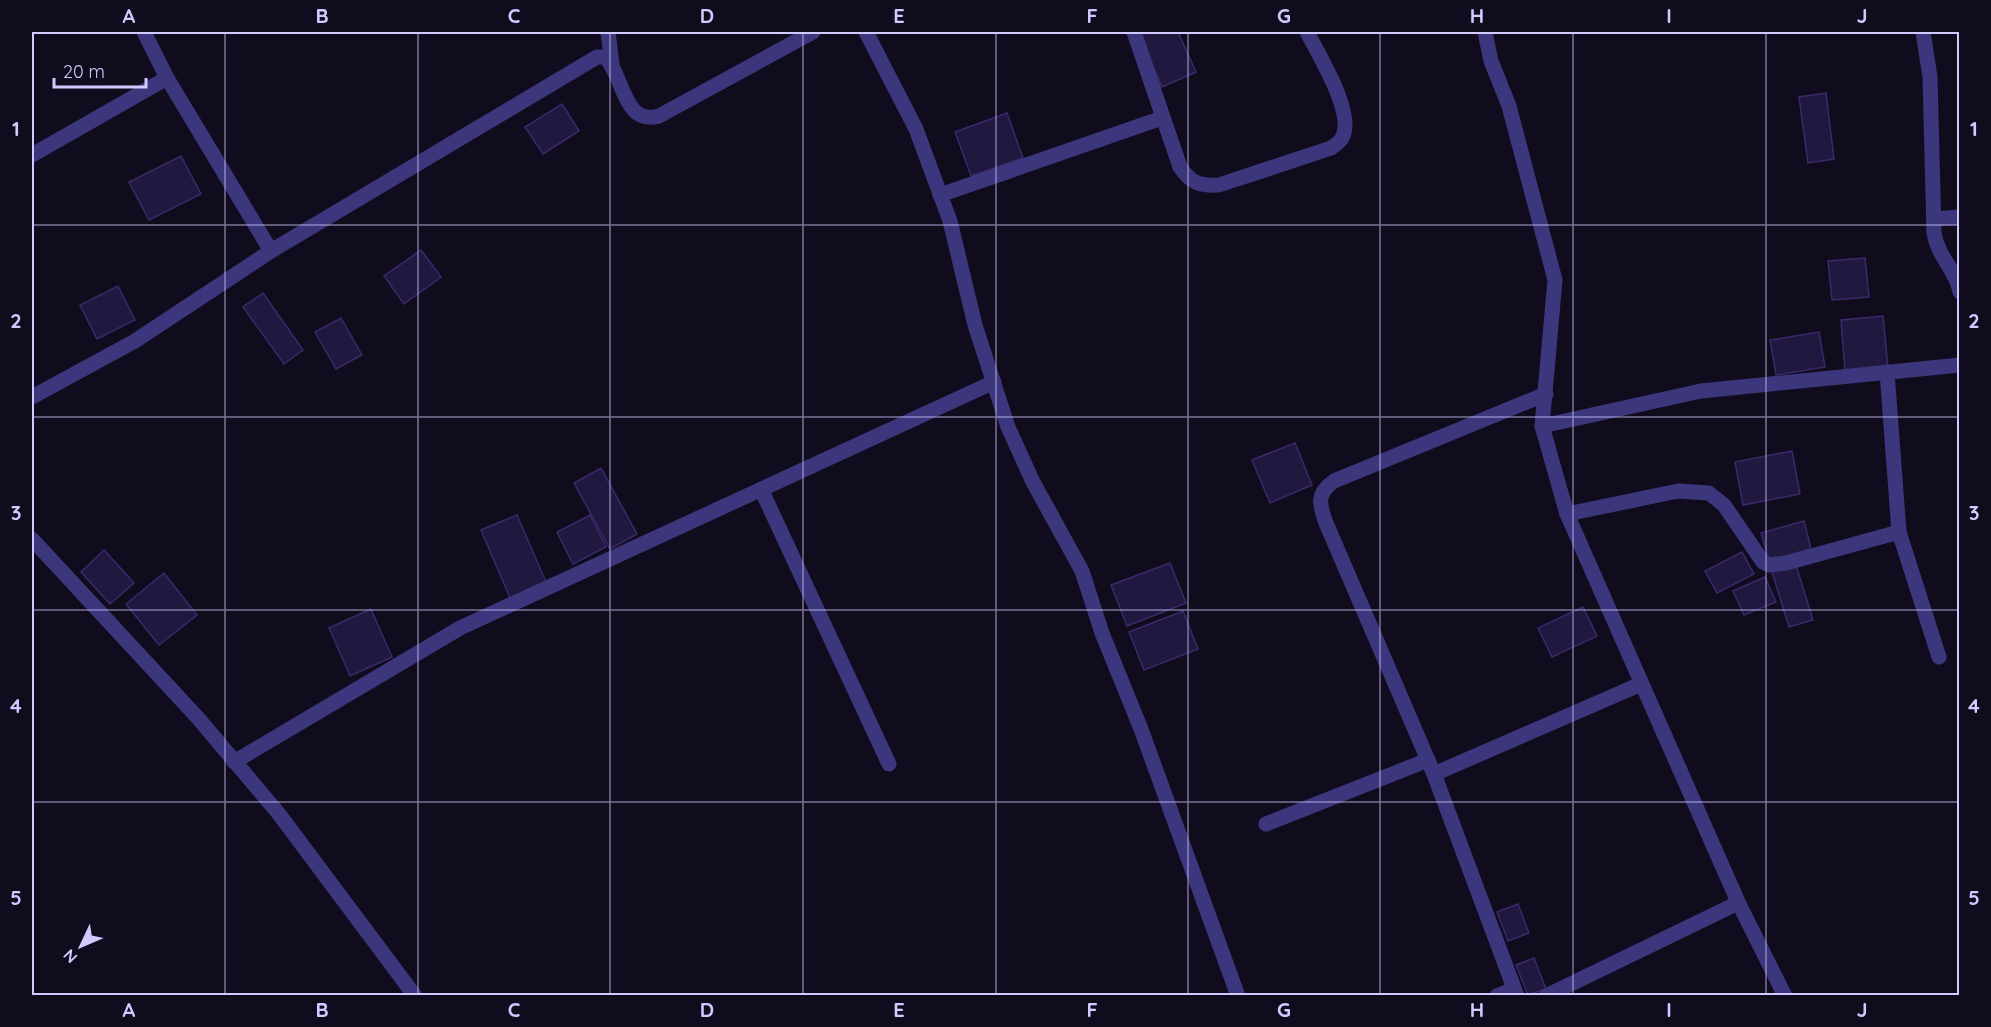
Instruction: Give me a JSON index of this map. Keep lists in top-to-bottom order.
{
  "scale_bar": "20 m",
  "north": "bottom left",
  "grid": {
    "columns": [
      "A",
      "B",
      "C",
      "D",
      "E",
      "F",
      "G",
      "H",
      "I",
      "J"
    ],
    "rows": [
      "1",
      "2",
      "3",
      "4",
      "5"
    ]
  }
}
